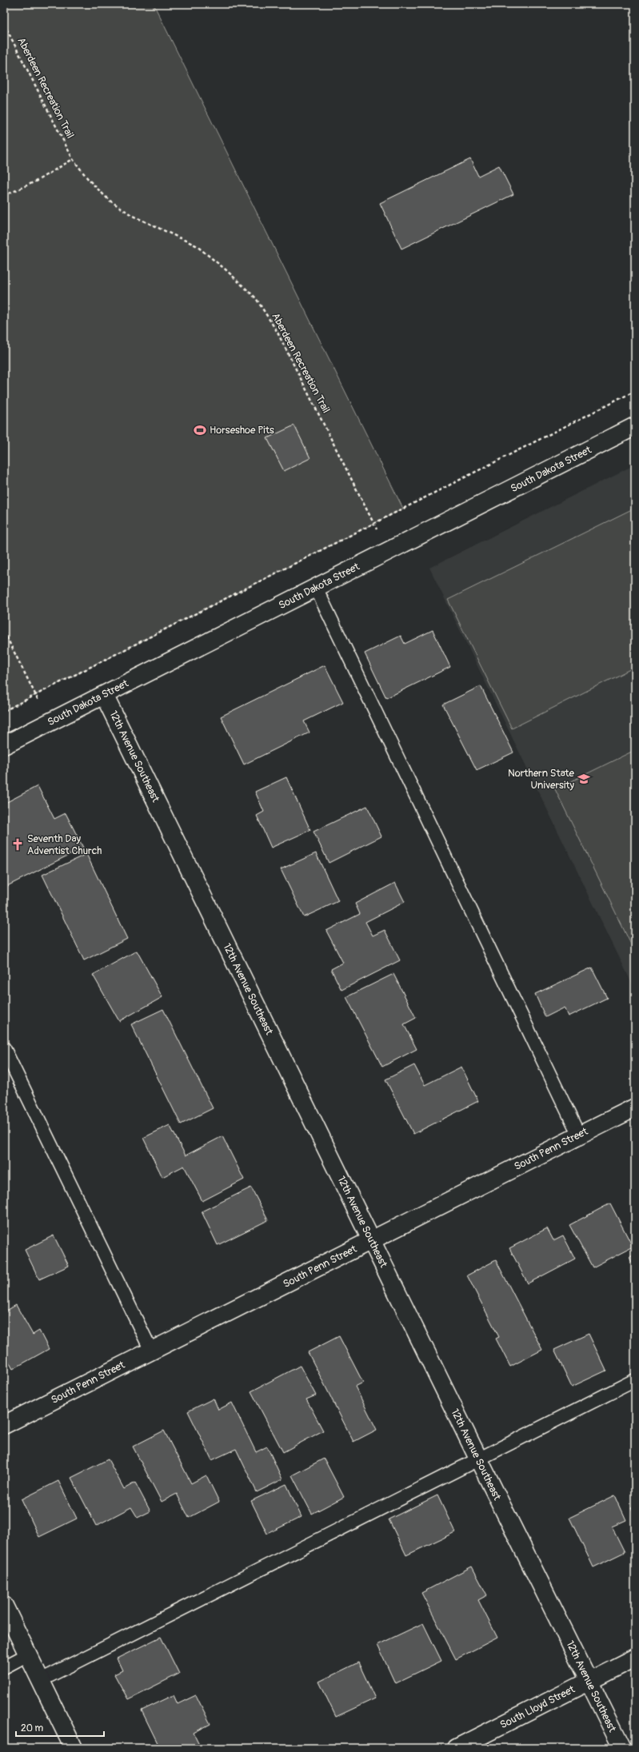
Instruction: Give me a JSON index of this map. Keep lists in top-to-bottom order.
{
  "streets": {
    "street": [
      "South Dakota Street",
      "12th Avenue Southeast",
      "South Penn Street",
      "South Lloyd Street"
    ],
    "path": ["Aberdeen Recreation Trail"]
  },
  "crossings": [
    ["South Dakota Street", "12th Avenue Southeast"],
    ["12th Avenue Southeast", "South Penn Street"],
    ["12th Avenue Southeast", "South Lloyd Street"]
  ],
  "places": {
    "sports": ["Horseshoe Pits"],
    "school or university": ["Northern State University"],
    "church": ["Seventh Day Adventist Church"]
  },
  "scale_bar": "20 m"
}
